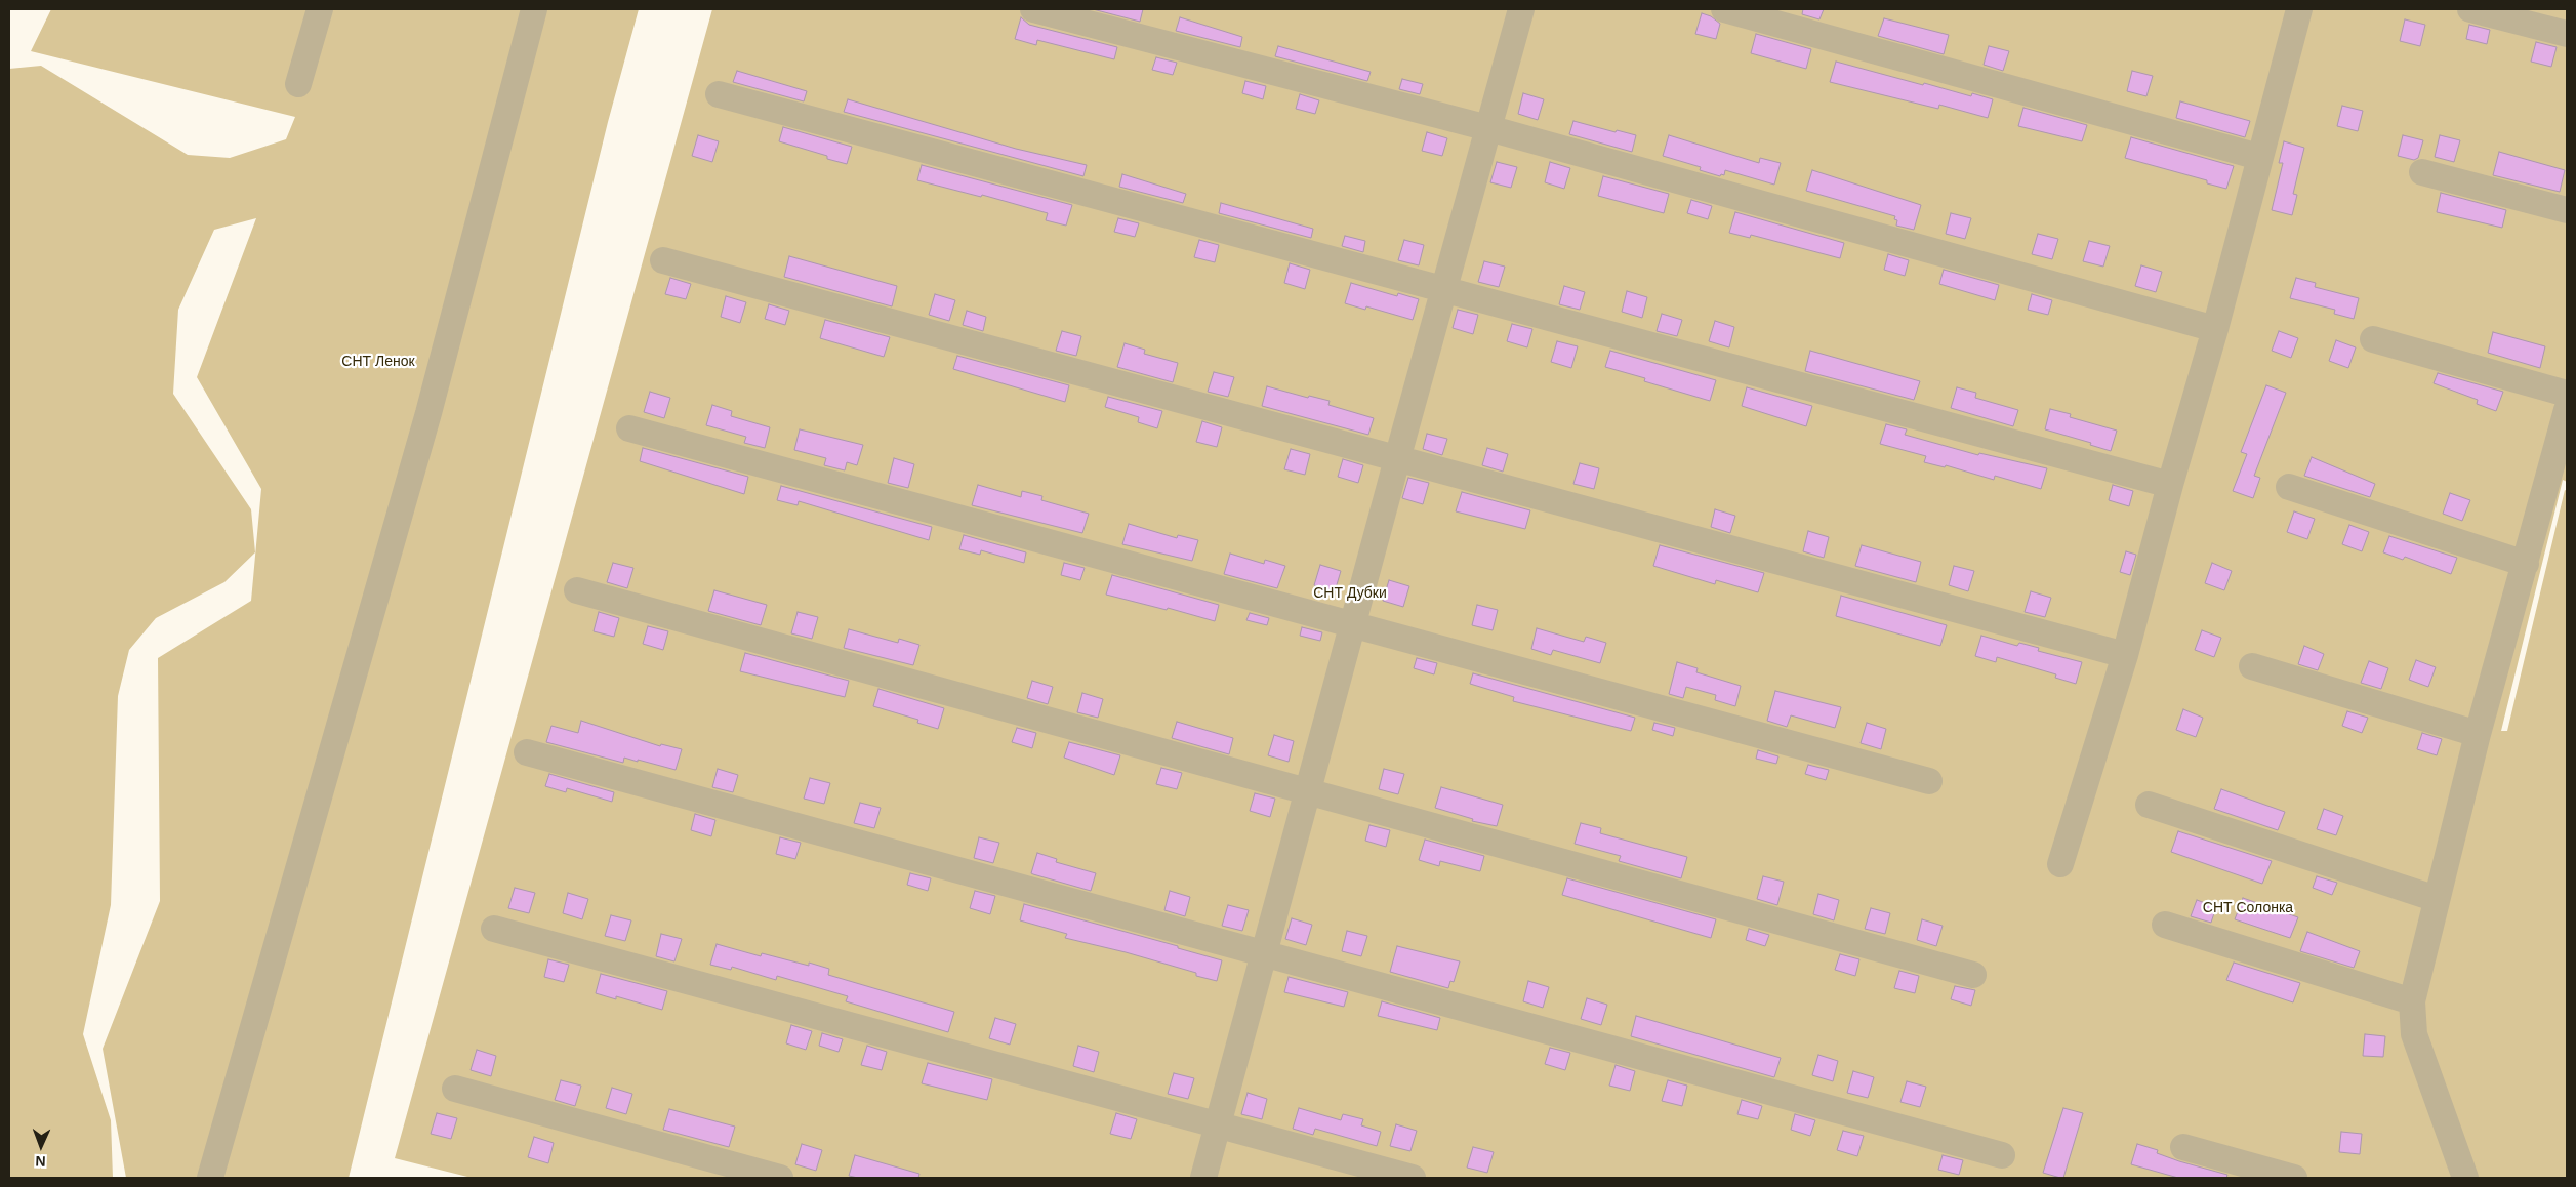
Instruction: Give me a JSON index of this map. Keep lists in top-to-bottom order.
{
  "parks": ["СНТ Ленок", "СНТ Дубки", "СНТ Солонка"],
  "north": "bottom"
}
